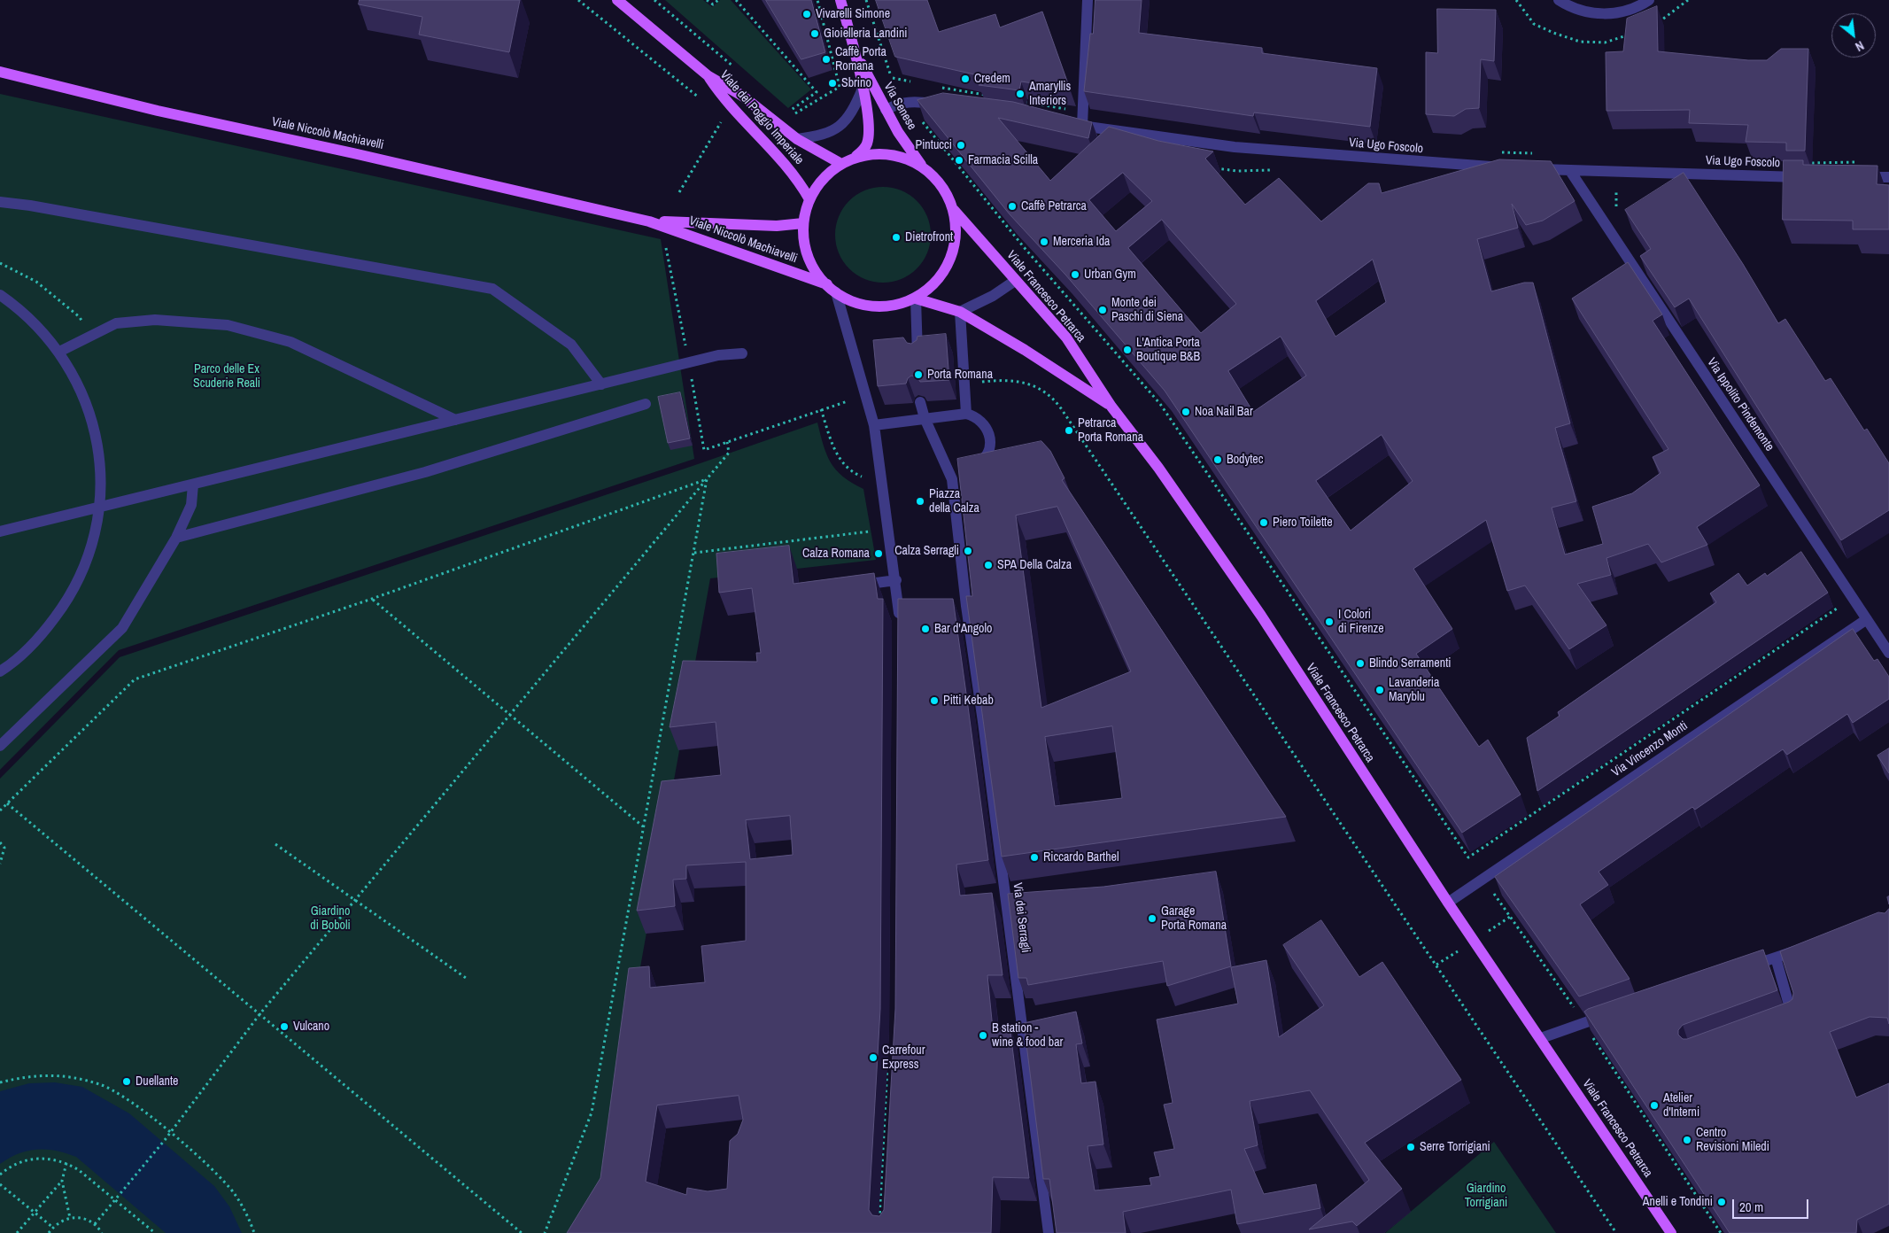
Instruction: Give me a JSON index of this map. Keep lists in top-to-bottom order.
{
  "streets": {
    "main road": [
      "Via Senese",
      "Viale del Poggio Imperiale",
      "Viale Niccolò Machiavelli",
      "Viale Francesco Petrarca"
    ],
    "street": [
      "Via Ugo Foscolo",
      "Via Ippolito Pindemonte",
      "Via Vincenzo Monti",
      "Via dei Serragli"
    ]
  },
  "crossings": [
    ["Via Senese", "Viale del Poggio Imperiale"],
    ["Via Senese", "Viale Niccolò Machiavelli"],
    ["Via Senese", "Viale Francesco Petrarca"],
    ["Viale del Poggio Imperiale", "Viale Niccolò Machiavelli"],
    ["Viale del Poggio Imperiale", "Viale Francesco Petrarca"],
    ["Viale Niccolò Machiavelli", "Viale Francesco Petrarca"],
    ["Via Ugo Foscolo", "Via Ippolito Pindemonte"],
    ["Viale Francesco Petrarca", "Via Vincenzo Monti"],
    ["Via Ippolito Pindemonte", "Via Vincenzo Monti"]
  ],
  "parks": ["Parco delle Ex Scuderie Reali", "Giardino di Boboli", "Giardino Torrigiani"],
  "places": [
    "Vivarelli Simone",
    "Gioielleria Landini",
    "Caffè Porta Romana",
    "Credem",
    "Sbrino",
    "Amaryllis Interiors",
    "Pintucci",
    "Farmacia Scilla",
    "Caffè Petrarca",
    "Dietrofront",
    "Merceria Ida",
    "Urban Gym",
    "Monte dei Paschi di Siena",
    "L'Antica Porta Boutique B&B",
    "Porta Romana",
    "Noa Nail Bar",
    "Petrarca Porta Romana",
    "Bodytec",
    "Piazza della Calza",
    "Piero Toilette",
    "Calza Serragli",
    "Calza Romana",
    "SPA Della Calza",
    "I Colori di Firenze",
    "Bar d'Angolo",
    "Blindo Serramenti",
    "Lavanderia Maryblu",
    "Pitti Kebab",
    "Riccardo Barthel",
    "Garage Porta Romana",
    "Vulcano",
    "B station - wine & food bar",
    "Carrefour Express",
    "Duellante",
    "Atelier d'Interni",
    "Centro Revisioni Miledi",
    "Serre Torrigiani",
    "Anelli e Tondini"
  ],
  "scale_bar": "20 m",
  "north": "bottom right"
}
